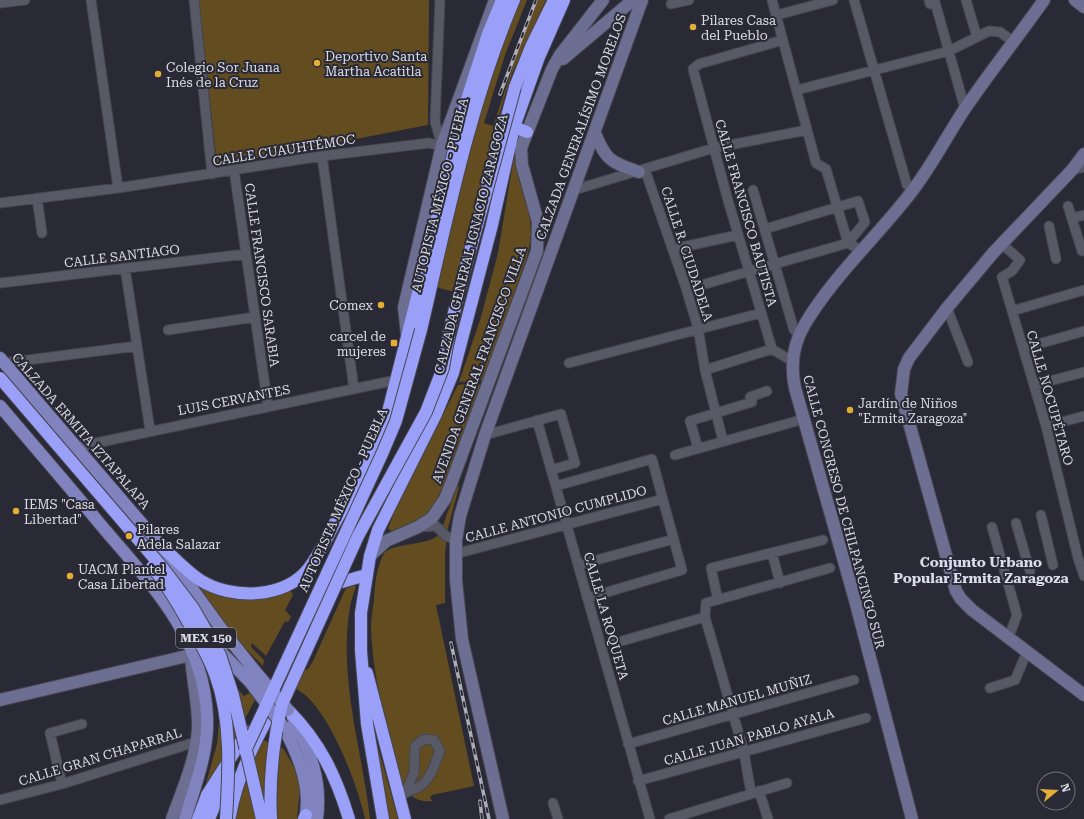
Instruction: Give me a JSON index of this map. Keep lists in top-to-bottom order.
{
  "streets": {
    "highway": ["AUTOPISTA MÉXICO - PUEBLA", "CALZADA GENERAL IGNACIO ZARAGOZA"],
    "main road": ["CALZADA ERMITA IZTAPALAPA", "MEX 150"],
    "street": [
      "CALZADA GENERALÍSIMO MORELOS",
      "CALLE CUAUHTÉMOC",
      "CALLE FRANCISCO BAUTISTA",
      "CALLE R. CIUDADELA",
      "CALLE SANTIAGO",
      "CALLE FRANCISCO SARABIA",
      "AVENIDA GENERAL FRANCISCO VILLA",
      "CALLE NOCUPÉTARO",
      "LUIS CERVANTES",
      "CALLE CONGRESO DE CHILPANCINGO SUR",
      "CALLE ANTONIO CUMPLIDO",
      "CALLE LA ROQUETA",
      "CALLE MANUEL MUÑIZ",
      "CALLE JUAN PABLO AYALA",
      "CALLE GRAN CHAPARRAL"
    ]
  },
  "crossings": [
    ["CALZADA GENERALÍSIMO MORELOS", "CALLE ANTONIO CUMPLIDO"],
    ["CALLE CUAUHTÉMOC", "CALLE FRANCISCO SARABIA"],
    ["CALZADA GENERAL IGNACIO ZARAGOZA", "AVENIDA GENERAL FRANCISCO VILLA"],
    ["CALLE SANTIAGO", "CALLE FRANCISCO SARABIA"],
    ["CALLE FRANCISCO SARABIA", "LUIS CERVANTES"],
    ["LUIS CERVANTES", "CALZADA ERMITA IZTAPALAPA"],
    ["CALZADA ERMITA IZTAPALAPA", "MEX 150"],
    ["CALLE ANTONIO CUMPLIDO", "CALLE LA ROQUETA"],
    ["CALLE LA ROQUETA", "CALLE MANUEL MUÑIZ"],
    ["CALLE LA ROQUETA", "CALLE JUAN PABLO AYALA"]
  ],
  "districts": ["Conjunto Urbano Popular Ermita Zaragoza"],
  "places": {
    "other": [
      "Pilares Casa del Pueblo",
      "Deportivo Santa Martha Acatitla",
      "Colegio Sor Juana Inés de la Cruz",
      "Comex",
      "Jardín de Niños \"Ermita Zaragoza\"",
      "IEMS \"Casa Libertad\"",
      "Pilares Adela Salazar",
      "UACM Plantel Casa Libertad"
    ],
    "transit": ["carcel de mujeres"]
  },
  "north": "right"
}
